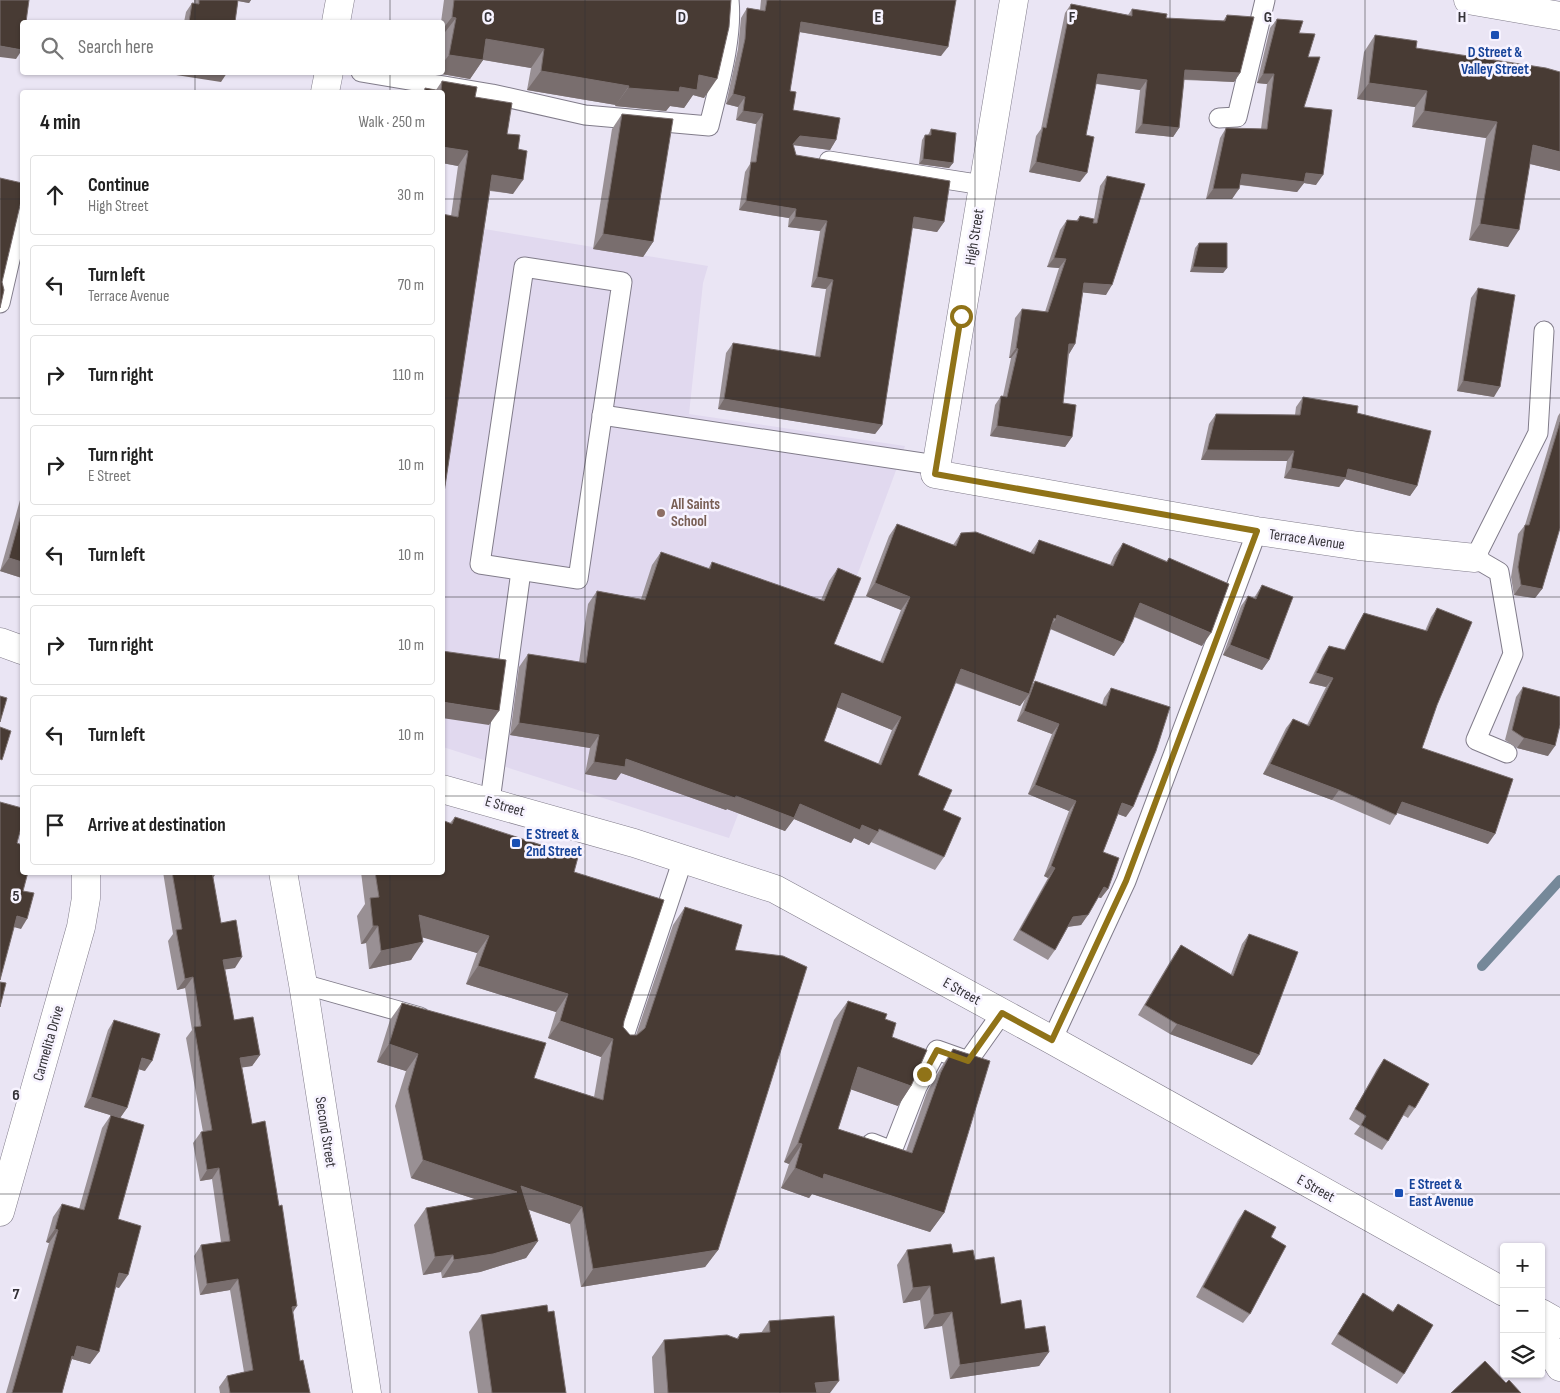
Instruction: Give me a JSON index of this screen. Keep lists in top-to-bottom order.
{
  "streets": {
    "street": [
      "High Street",
      "Terrace Avenue",
      "E Street",
      "Carmelita Drive",
      "Second Street"
    ]
  },
  "crossings": [
    ["High Street", "Terrace Avenue"]
  ],
  "places": {
    "transit": ["D Street & Valley Street", "E Street & 2nd Street", "E Street & East Avenue"],
    "other": ["All Saints School"]
  },
  "page": {
    "search": "Search here",
    "heading": ["4 min", "Walk · 250 m"],
    "list": [
      ["Continue", "High Street", "30 m"],
      ["Turn left", "Terrace Avenue", "70 m"],
      ["Turn right", "110 m"],
      ["Turn right", "E Street", "10 m"],
      ["Turn left", "10 m"],
      ["Turn right", "10 m"],
      ["Turn left", "10 m"],
      "Arrive at destination"
    ],
    "map_buttons": ["+", "−"]
  },
  "grid": {
    "columns": [
      "C",
      "D",
      "E",
      "F",
      "G",
      "H"
    ],
    "rows": ["5", "6", "7"]
  }
}
